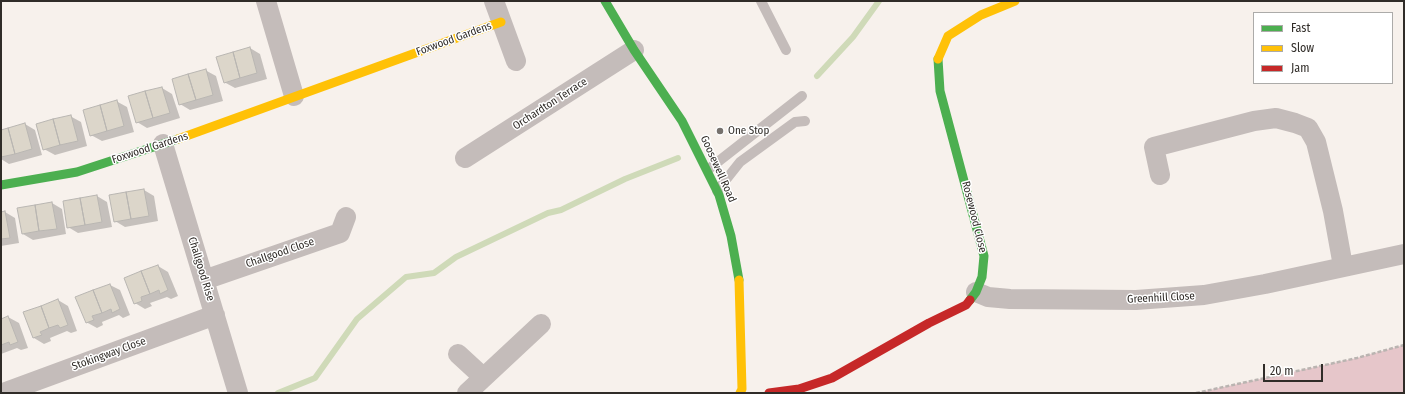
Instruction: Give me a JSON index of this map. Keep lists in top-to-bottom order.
{
  "streets": {
    "street": [
      "Foxwood Gardens",
      "Orchardton Terrace",
      "Goosewell Road",
      "Rosewood Close",
      "Challgood Close",
      "Challgood Rise",
      "Greenhill Close",
      "Stokingway Close"
    ]
  },
  "crossings": [
    ["Foxwood Gardens", "Challgood Rise"],
    ["Orchardton Terrace", "Goosewell Road"],
    ["Rosewood Close", "Greenhill Close"],
    ["Challgood Close", "Challgood Rise"],
    ["Challgood Rise", "Stokingway Close"]
  ],
  "places": ["One Stop"],
  "legend": ["Fast", "Slow", "Jam"],
  "scale_bar": "20 m"
}
